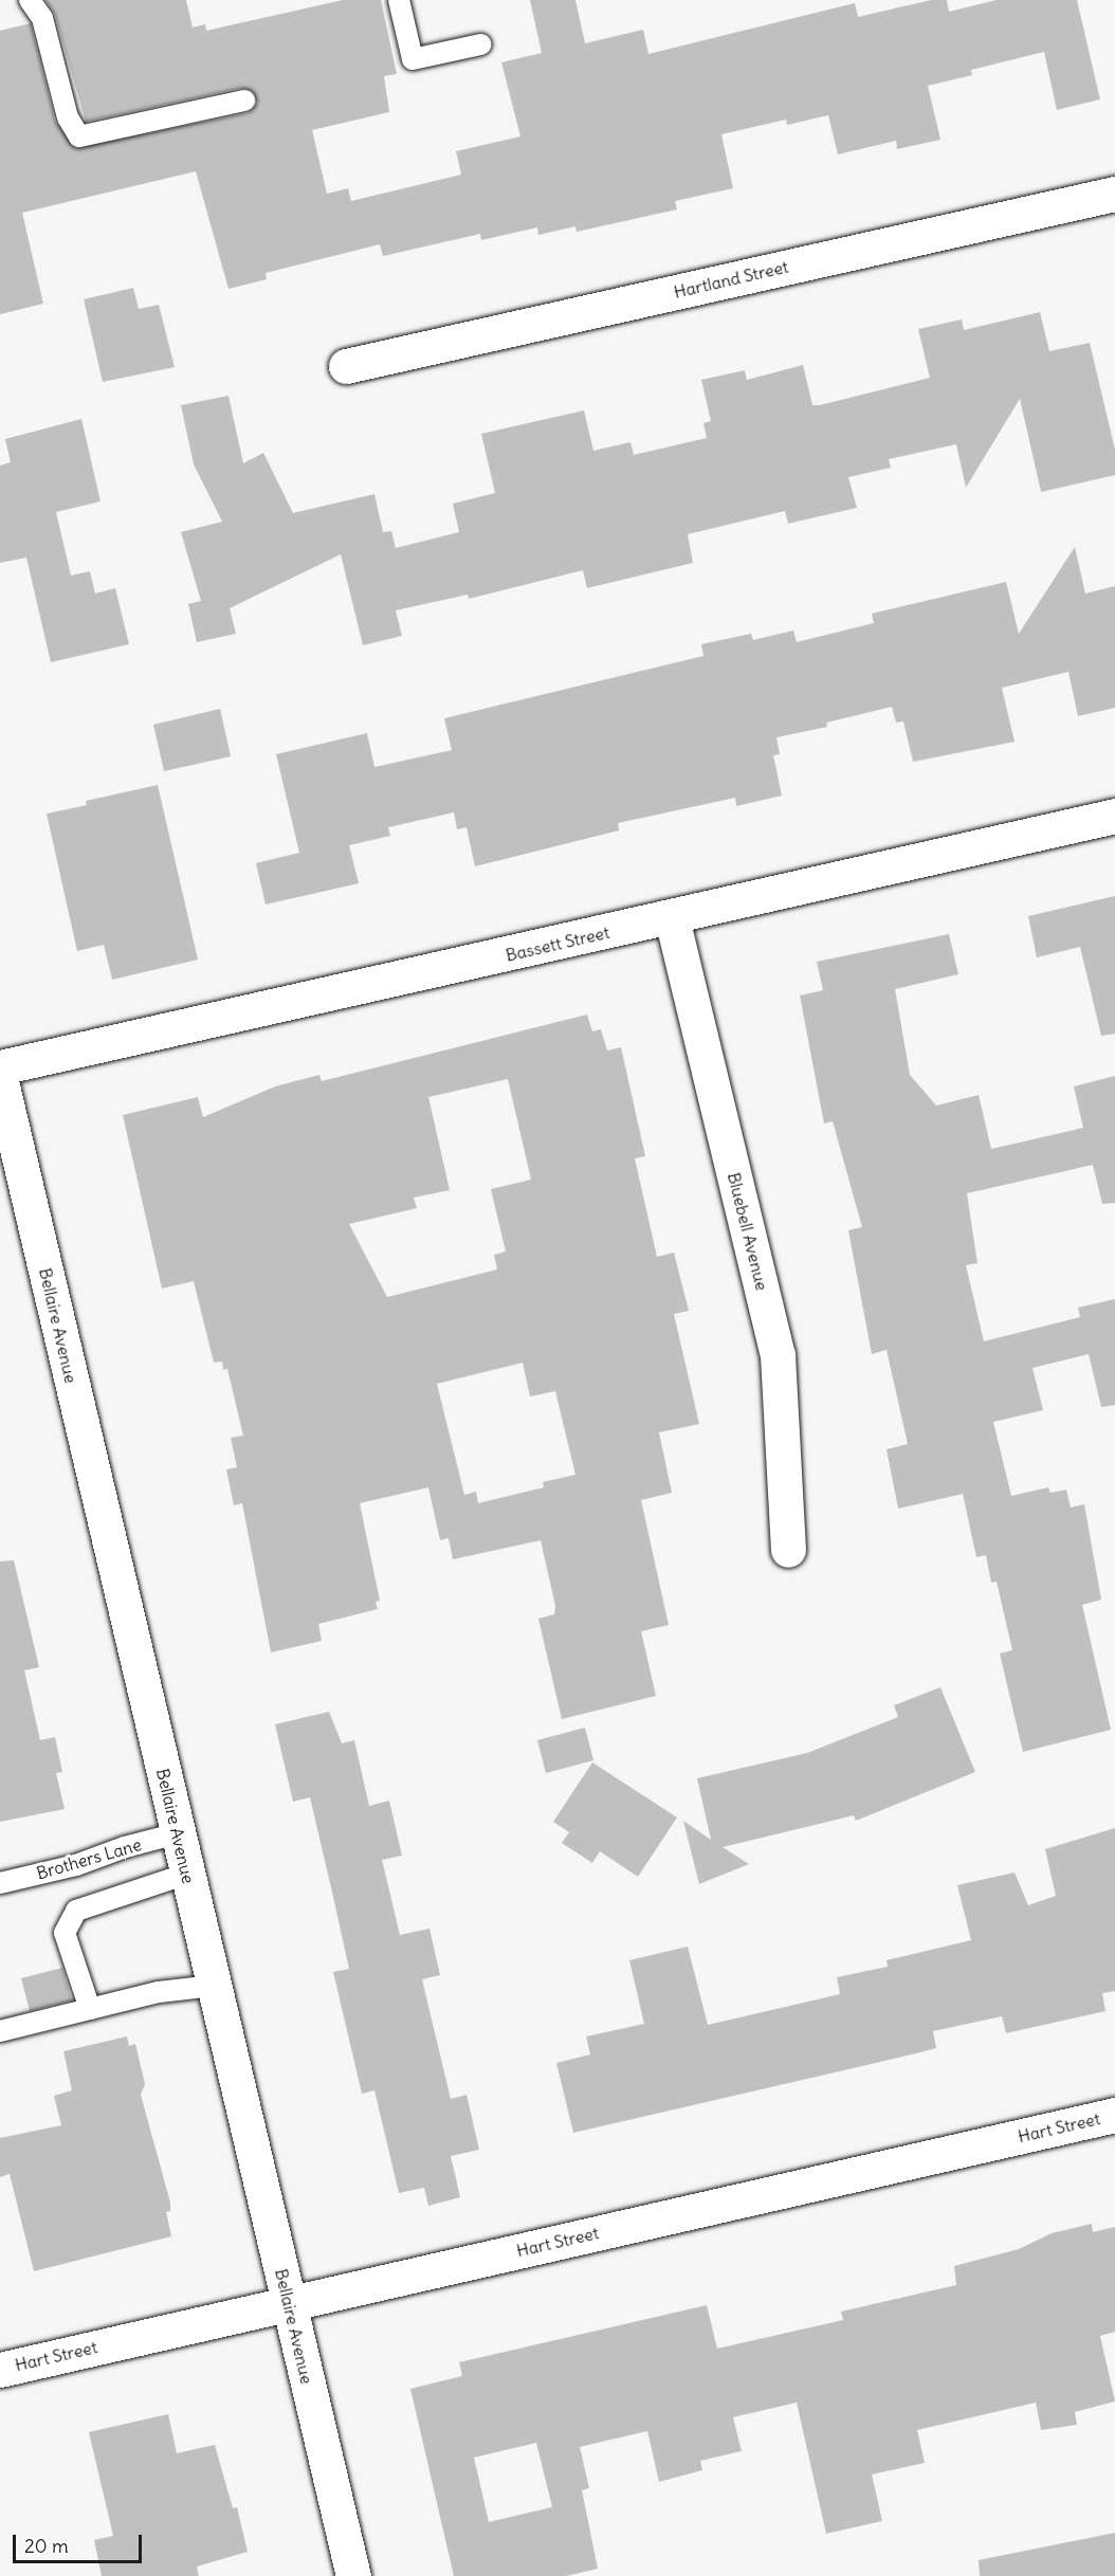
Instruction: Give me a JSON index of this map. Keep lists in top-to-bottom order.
{
  "streets": {
    "street": [
      "Hartland Street",
      "Bassett Street",
      "Bluebell Avenue",
      "Bellaire Avenue",
      "Hart Street"
    ],
    "lane": ["Brothers Lane"]
  },
  "crossings": [
    ["Bassett Street", "Bluebell Avenue"],
    ["Bellaire Avenue", "Brothers Lane"],
    ["Bellaire Avenue", "Hart Street"]
  ],
  "scale_bar": "20 m"
}
